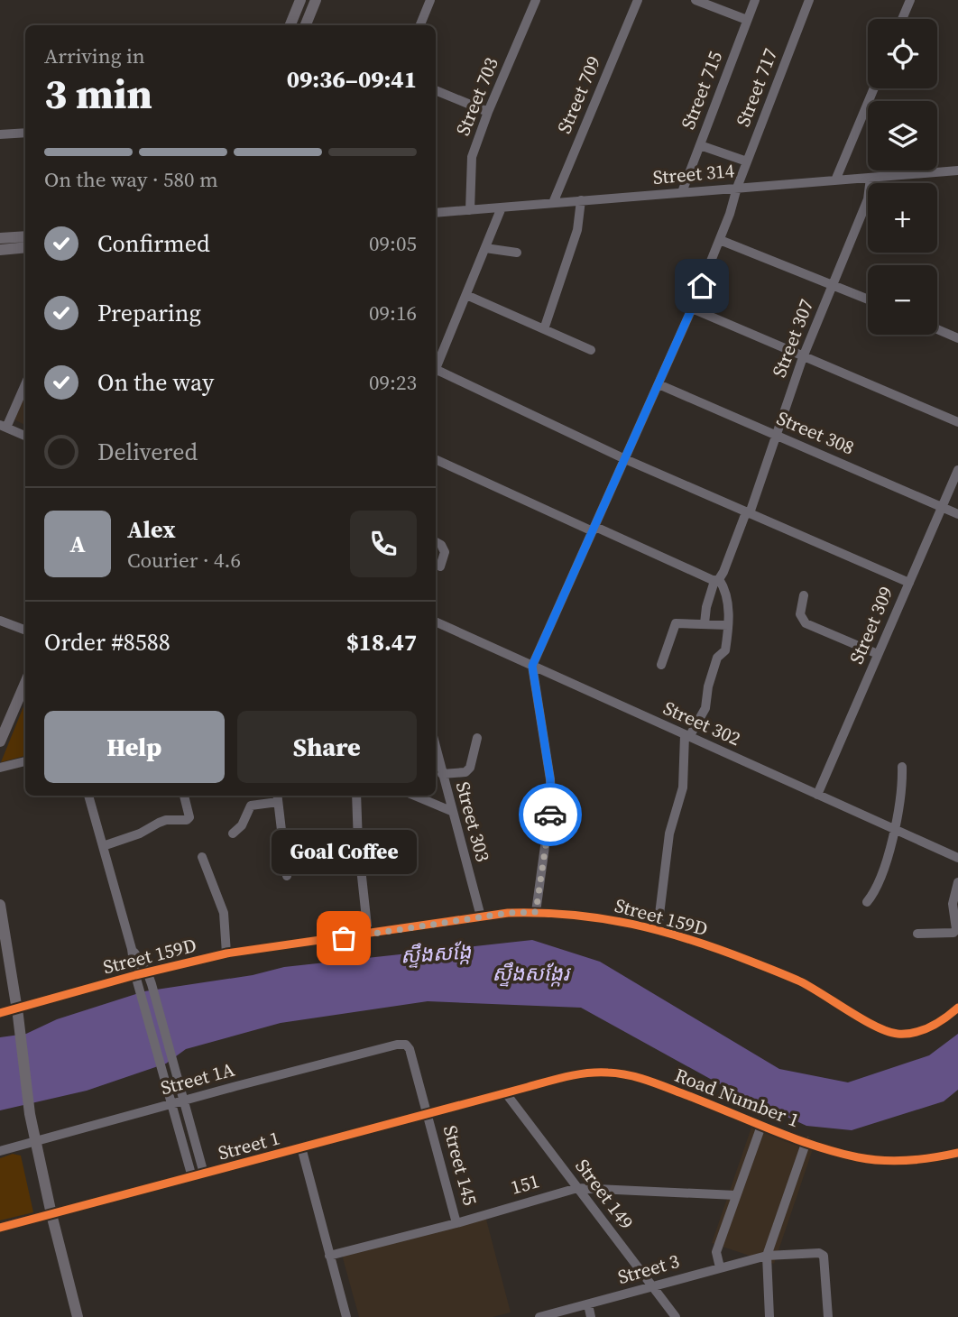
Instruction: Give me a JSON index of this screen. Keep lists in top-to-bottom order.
{
  "streets": {
    "street": [
      "Street 717",
      "Street 715",
      "Street 709",
      "Street 703",
      "Street 314",
      "Street 307",
      "Street 308",
      "Street 309",
      "Street 302",
      "Street 303",
      "Street 159D",
      "Street 1A",
      "Road Number 1",
      "Street 1",
      "Street 145",
      "151",
      "Street 149",
      "Street 3"
    ]
  },
  "crossings": [
    ["Street 717", "Street 314"],
    ["Street 717", "Street 308"],
    ["Street 717", "Street 302"],
    ["Street 715", "Street 314"],
    ["Street 709", "Street 314"],
    ["Street 703", "Street 314"],
    ["Street 314", "Street 307"],
    ["Street 307", "Street 308"],
    ["Street 308", "Street 309"],
    ["Street 309", "Street 302"],
    ["Street 303", "Street 159D"],
    ["Street 1A", "Street 145"],
    ["Road Number 1", "Street 1"],
    ["Road Number 1", "Street 149"],
    ["Street 1", "Street 145"],
    ["Street 1", "Street 149"],
    ["Street 145", "151"],
    ["151", "Street 149"],
    ["Street 149", "Street 3"]
  ],
  "water": ["ស្ទឹងសង្កែ", "ស្ទឹងសង្កែរ"],
  "places": ["Goal Coffee"],
  "page": {
    "map_buttons": ["+", "−"],
    "heading": ["3 min", "Arriving in", "09:36–09:41"],
    "panel": [
      "Alex",
      "Courier · 4.6",
      "Order #8588",
      "$18.47"
    ],
    "bar": "On the way · 580 m",
    "list": [
      ["Confirmed", "09:05"],
      ["Preparing", "09:16"],
      ["On the way", "09:23"],
      "Delivered"
    ],
    "round": "A",
    "buttons": ["Help", "Share"],
    "bubble": "Goal Coffee"
  }
}
